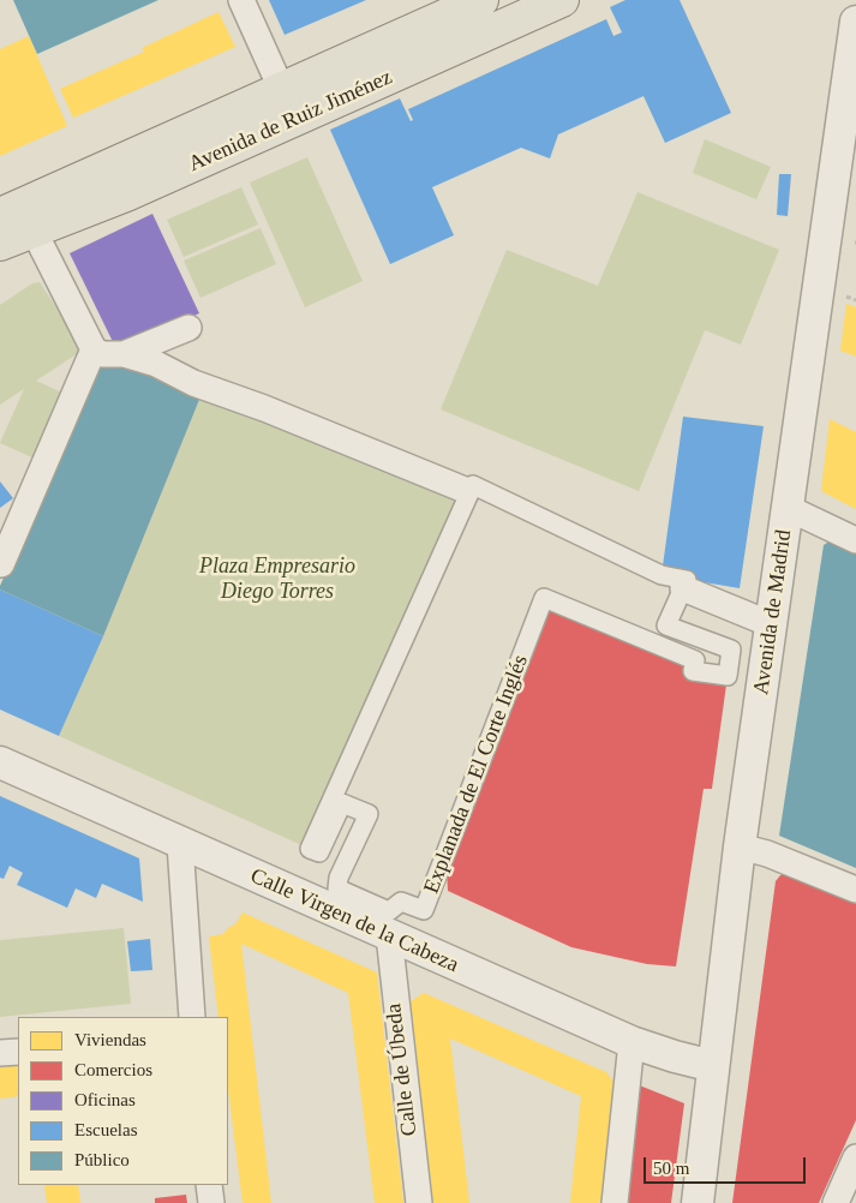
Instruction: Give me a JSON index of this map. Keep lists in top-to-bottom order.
{
  "streets": {
    "main road": ["Avenida de Ruiz Jiménez"],
    "street": [
      "Avenida de Madrid",
      "Explanada de El Corte Inglés",
      "Calle Virgen de la Cabeza",
      "Calle de Úbeda"
    ]
  },
  "crossings": [
    ["Avenida de Madrid", "Calle Virgen de la Cabeza"],
    ["Calle Virgen de la Cabeza", "Calle de Úbeda"]
  ],
  "parks": ["Plaza Empresario Diego Torres"],
  "legend": [
    "Viviendas",
    "Comercios",
    "Oficinas",
    "Escuelas",
    "Público"
  ],
  "scale_bar": "50 m"
}
